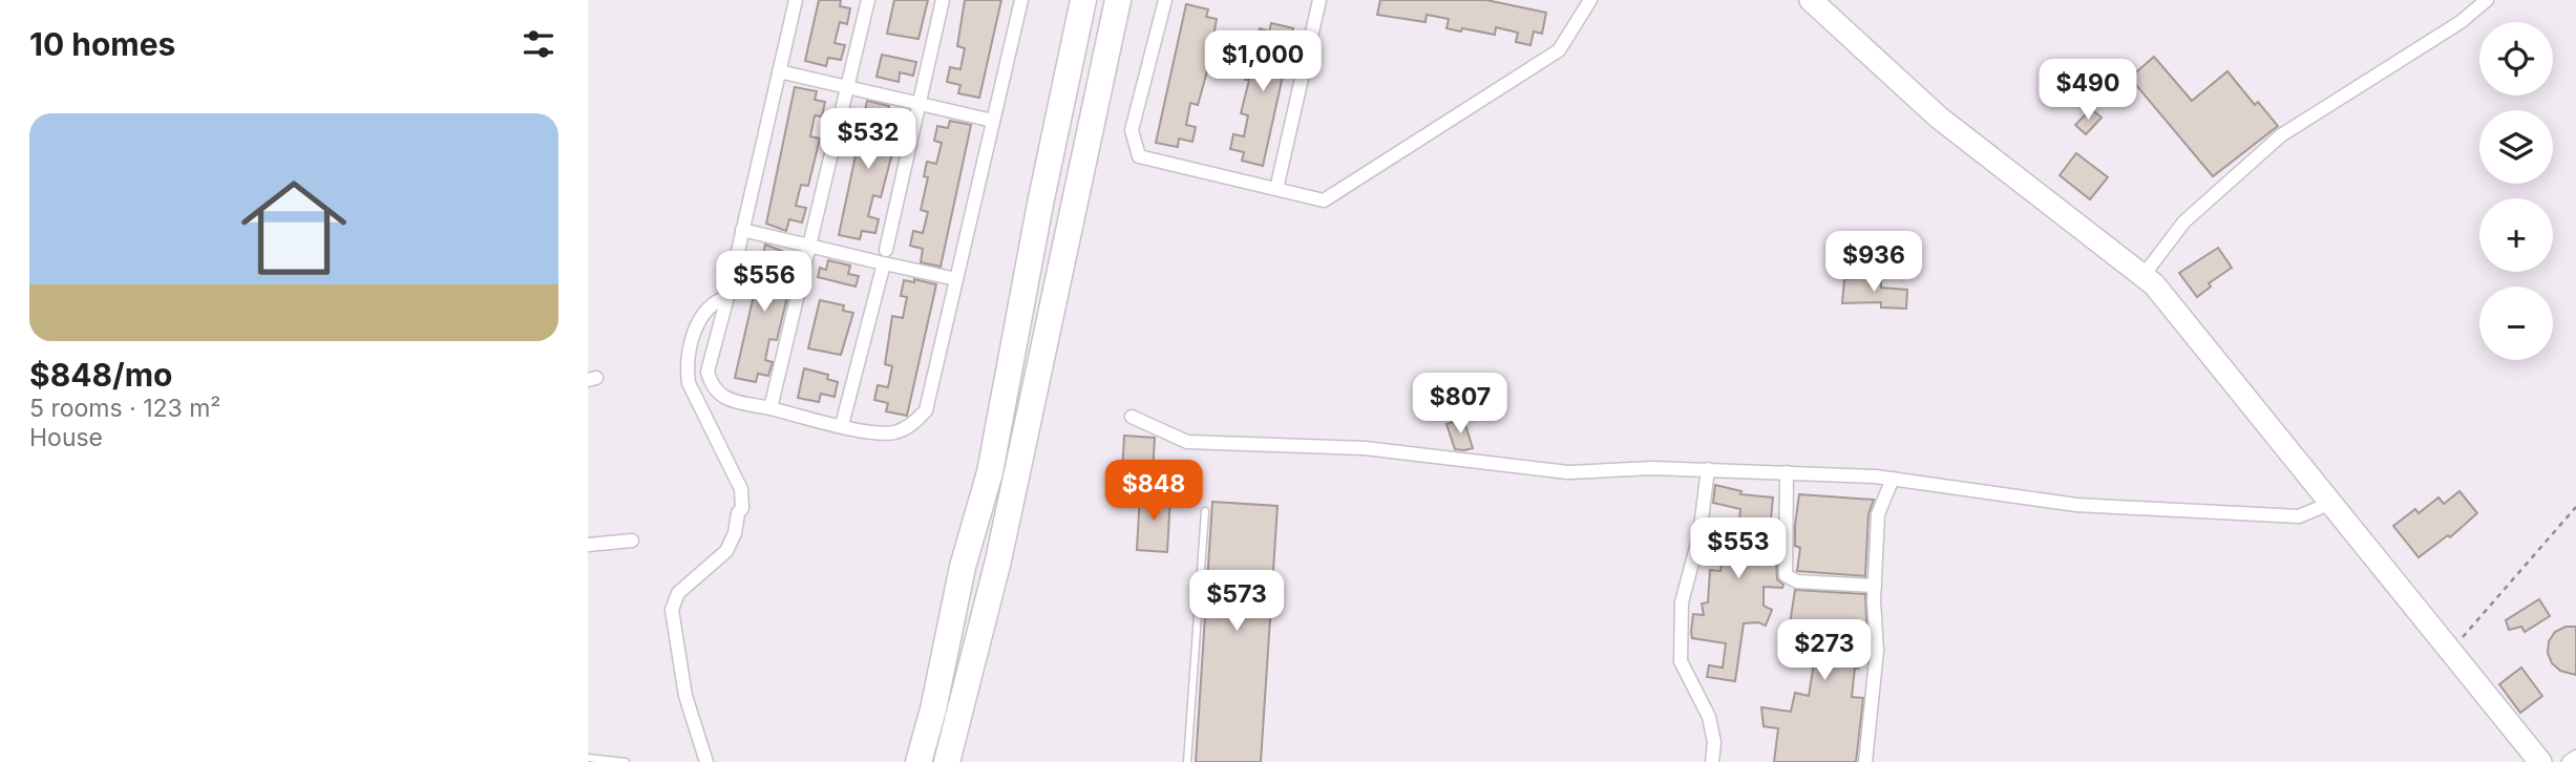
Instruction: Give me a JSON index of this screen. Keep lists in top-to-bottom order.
{
  "page": {
    "heading": "10 homes",
    "map_buttons": ["+", "−"],
    "price": [
      "$1,000",
      "$490",
      "$532",
      "$936",
      "$556",
      "$807",
      "$848",
      "$553",
      "$573",
      "$273"
    ],
    "list": [
      {
        "name": "$848/mo",
        "note": "5 rooms · 123 m² · House"
      }
    ]
  }
}
